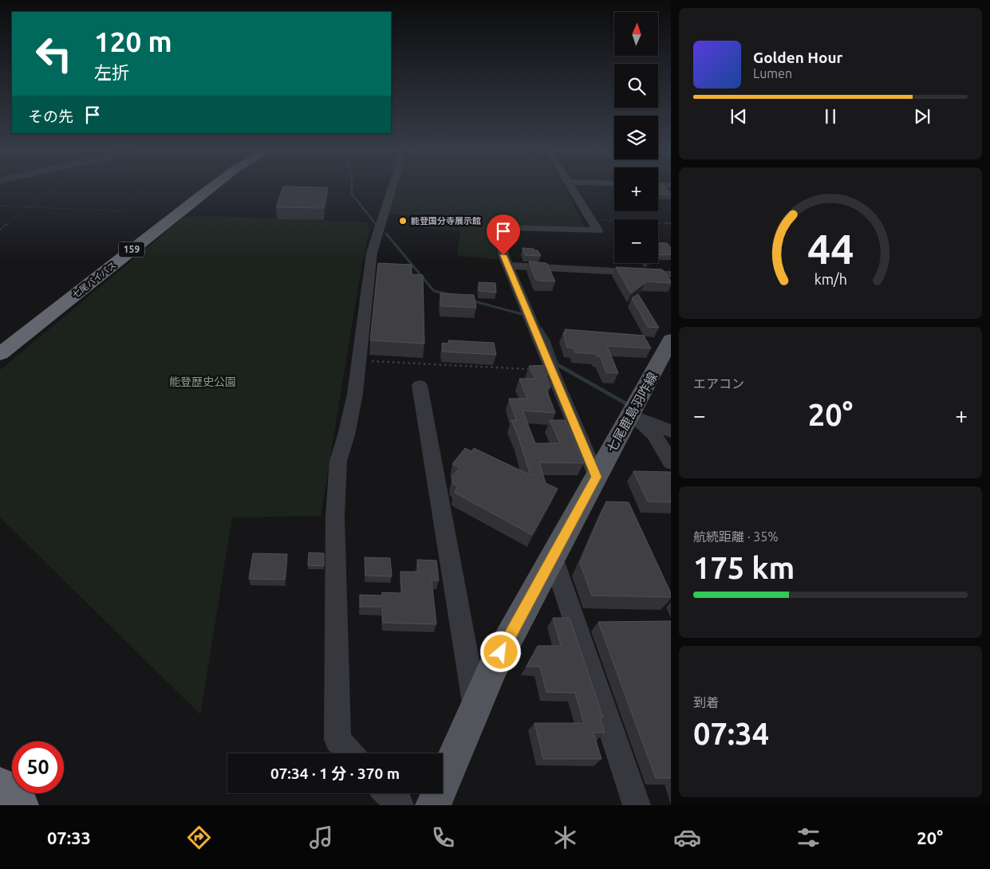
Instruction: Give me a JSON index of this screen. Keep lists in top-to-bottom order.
{
  "streets": {
    "highway": ["159", "七尾バイパス"],
    "main road": ["七尾鹿島羽咋線"]
  },
  "parks": ["能登歴史公園"],
  "places": ["能登国分寺展示館"],
  "north": "top",
  "page": {
    "map_buttons": ["+", "−"],
    "turn": ["120 m", "左折"],
    "song": ["Golden Hour", "Lumen"],
    "then": "その先",
    "tile": [
      "エアコン",
      ["航続距離 · 35%", "175 km"],
      ["到着", "07:34"]
    ],
    "heat": ["−", "20°", "+"],
    "limit": "50",
    "trip": "07:34 · 1 分 · 370 m",
    "tabs": ["07:33", "20°"],
    "gauge": ["44", "km/h"]
  }
}
